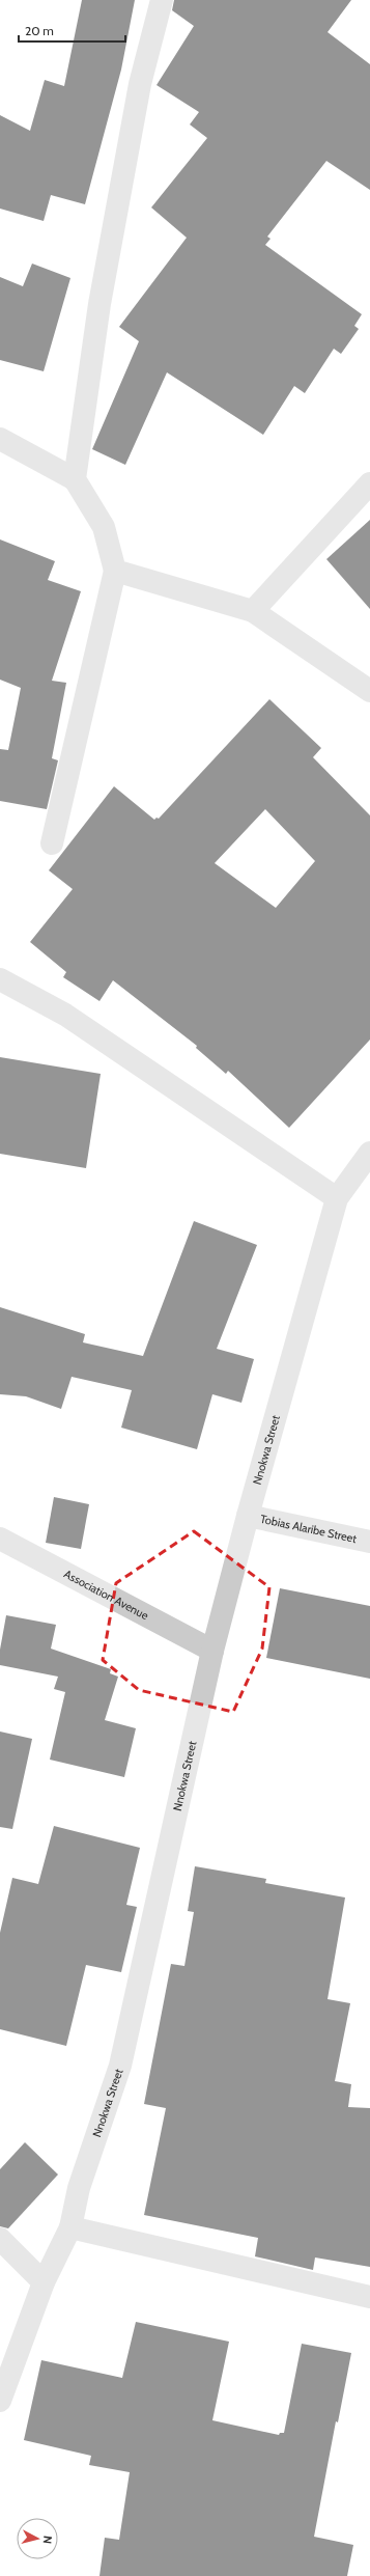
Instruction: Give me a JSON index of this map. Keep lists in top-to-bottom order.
{
  "streets": {
    "street": ["Nnokwa Street", "Tobias Alaribe Street", "Association Avenue"]
  },
  "crossings": [
    ["Nnokwa Street", "Tobias Alaribe Street"],
    ["Nnokwa Street", "Association Avenue"]
  ],
  "scale_bar": "20 m",
  "north": "right"
}
